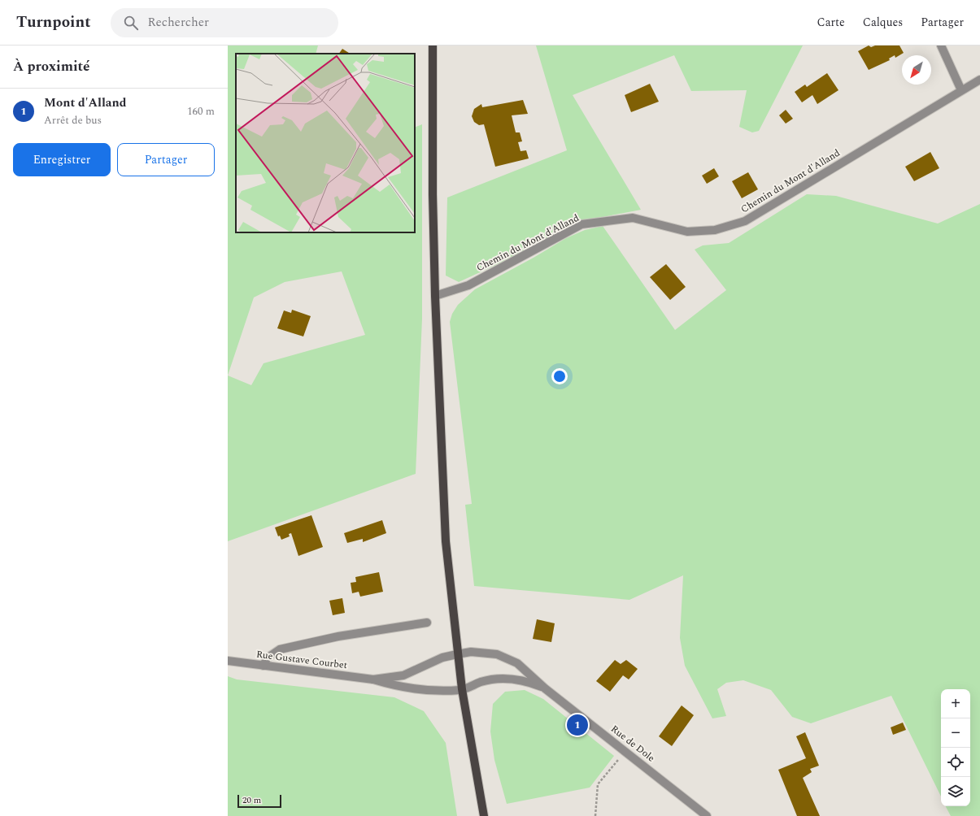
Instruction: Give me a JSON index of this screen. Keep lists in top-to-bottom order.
{
  "streets": {
    "street": ["Chemin du Mont d'Alland", "Rue Gustave Courbet", "Rue de Dole"]
  },
  "crossings": [
    ["Rue Gustave Courbet", "Rue de Dole"]
  ],
  "scale_bar": "20 m",
  "north": "bottom left",
  "page": {
    "header": "Turnpoint",
    "search": "Rechercher",
    "nav": ["Carte", "Calques", "Partager"],
    "heading": "À proximité",
    "list": [
      {
        "mark": "1",
        "name": "Mont d'Alland",
        "note": "Arrêt de bus",
        "value": "160 m"
      }
    ],
    "buttons": ["Enregistrer", "Partager"],
    "map_buttons": ["+", "−"],
    "pins": "1",
    "scale": "20 m"
  }
}
